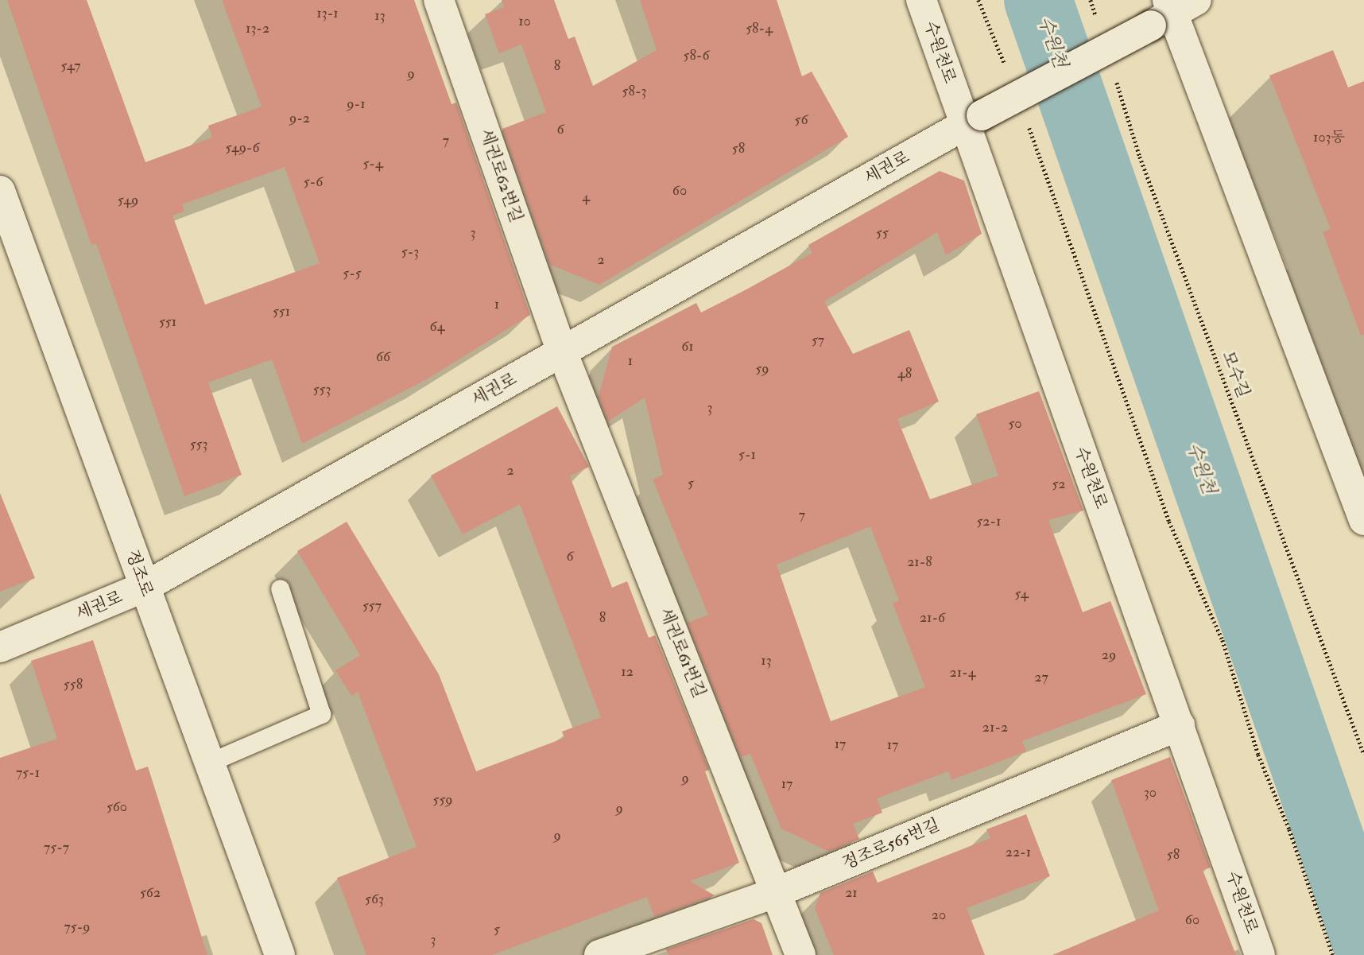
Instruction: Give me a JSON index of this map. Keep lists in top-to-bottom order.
{
  "streets": {
    "street": [
      "수원천로",
      "세권로",
      "세권로62번길",
      "정조로",
      "세권로61번길",
      "정조로565번길"
    ],
    "path": ["모수길"]
  },
  "crossings": [
    ["수원천로", "세권로"],
    ["수원천로", "정조로565번길"],
    ["세권로", "세권로62번길"],
    ["세권로", "정조로"],
    ["세권로", "세권로61번길"],
    ["세권로62번길", "세권로61번길"],
    ["세권로61번길", "정조로565번길"]
  ],
  "water": ["수원천"],
  "house_numbers": [
    "13-1",
    "13",
    "10",
    "13-2",
    "58-4",
    "58-6",
    "547",
    "8",
    "9",
    "58-3",
    "9-1",
    "9-2",
    "56",
    "6",
    "103동",
    "7",
    "549-6",
    "58",
    "5-4",
    "5-6",
    "60",
    "4",
    "549",
    "3",
    "55",
    "5-3",
    "2",
    "5-5",
    "1",
    "551",
    "551",
    "64",
    "57",
    "61",
    "66",
    "1",
    "59",
    "48",
    "553",
    "3",
    "50",
    "553",
    "5-1",
    "2",
    "5",
    "52",
    "7",
    "52-1",
    "6",
    "21-8",
    "54",
    "557",
    "8",
    "21-6",
    "29",
    "13",
    "12",
    "21-4",
    "27",
    "558",
    "21-2",
    "17",
    "17",
    "75-1",
    "9",
    "17",
    "30",
    "559",
    "560",
    "9",
    "9",
    "75-7",
    "22-1",
    "58",
    "562",
    "21",
    "563",
    "20",
    "60",
    "75-9",
    "5",
    "3"
  ]
}
